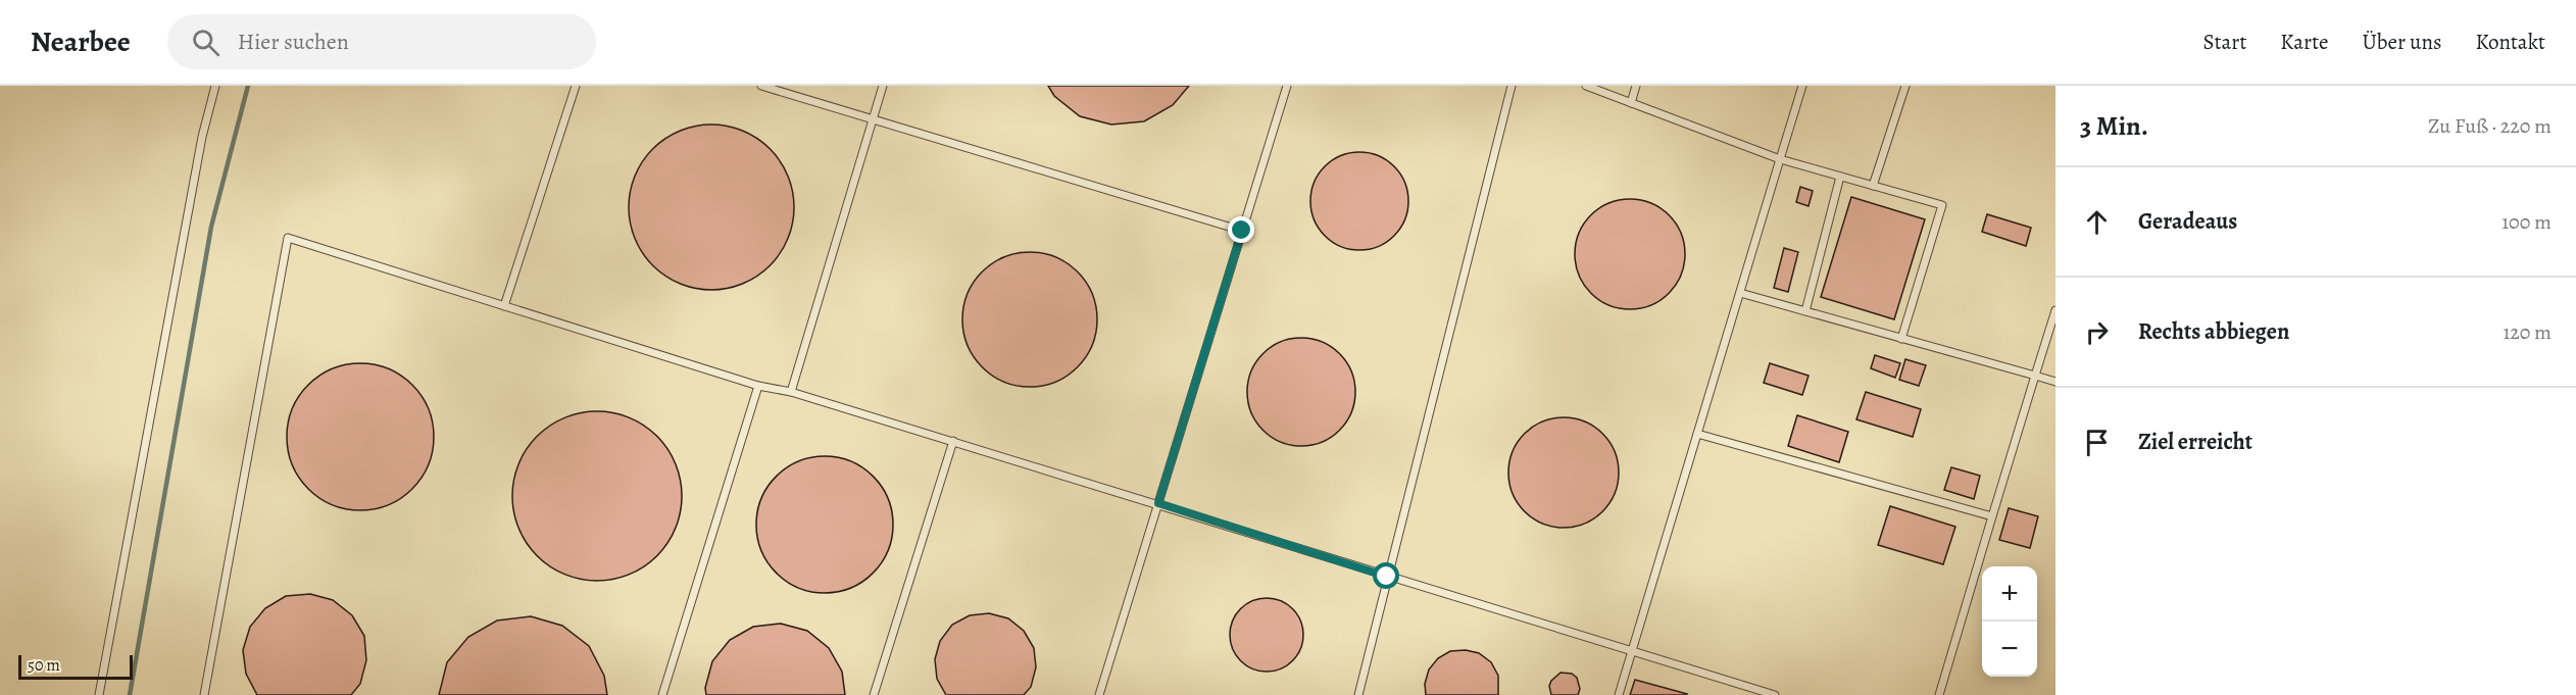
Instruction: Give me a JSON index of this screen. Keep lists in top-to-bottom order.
{
  "scale_bar": "50 m",
  "page": {
    "header": "Nearbee",
    "search": "Hier suchen",
    "nav": [
      "Start",
      "Karte",
      "Über uns",
      "Kontakt"
    ],
    "heading": ["3 Min.", "Zu Fuß · 220 m"],
    "list": [
      ["Geradeaus", "100 m"],
      ["Rechts abbiegen", "120 m"],
      "Ziel erreicht"
    ],
    "map_buttons": ["+", "−"],
    "scale": "50 m"
  }
}
